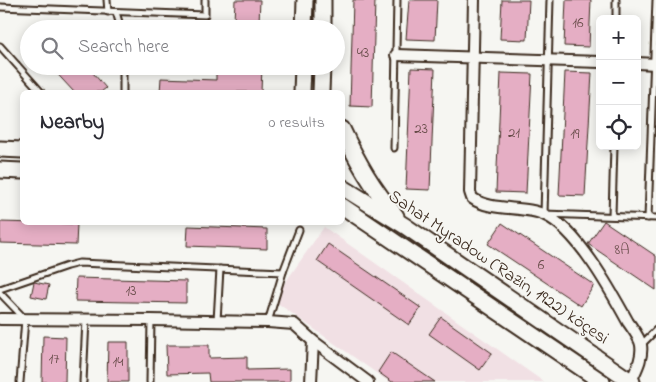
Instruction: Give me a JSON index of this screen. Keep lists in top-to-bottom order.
{
  "streets": {
    "main road": ["Sahat Myradow (Razin, 1922) köçesi"]
  },
  "house_numbers": [
    "16",
    "43",
    "23",
    "21",
    "19",
    "8A",
    "6",
    "13",
    "17",
    "14"
  ],
  "page": {
    "map_buttons": ["+", "−"],
    "search": "Search here",
    "heading": ["Nearby", "0 results"]
  }
}
